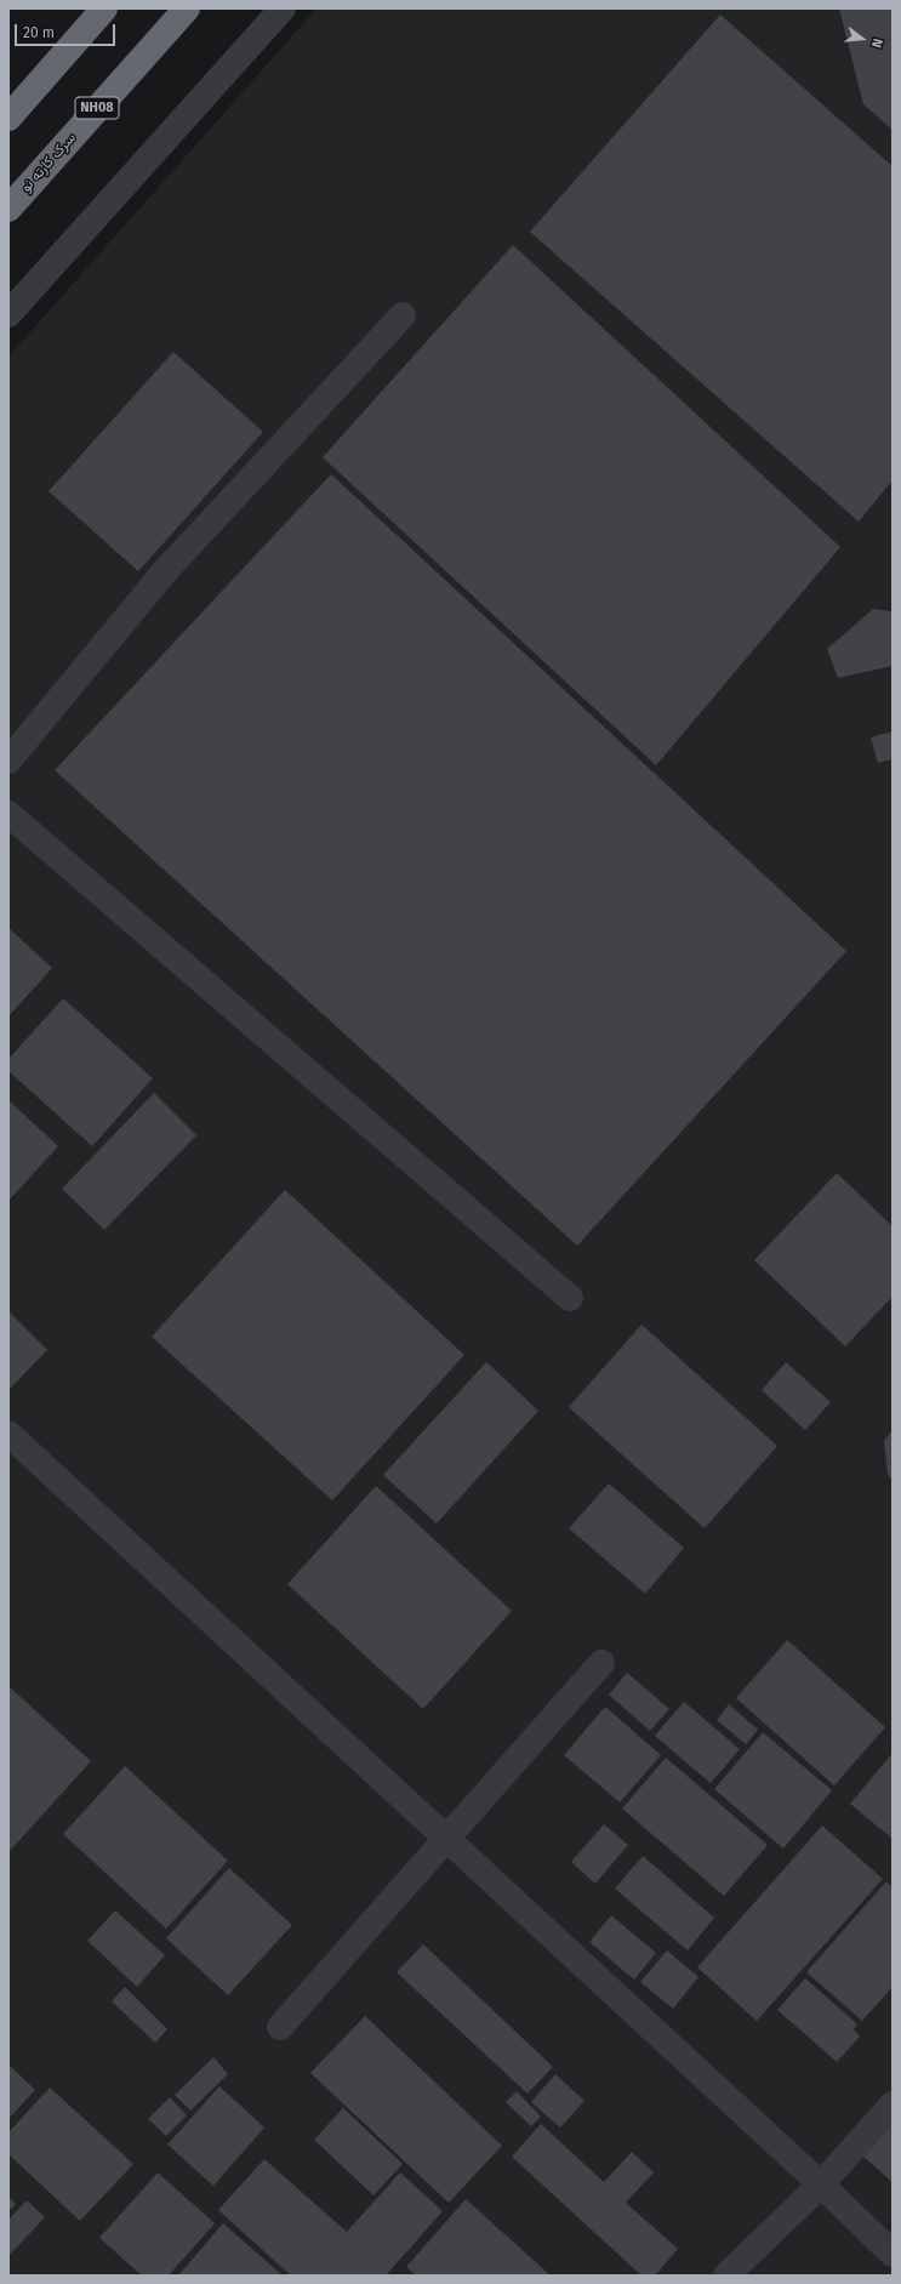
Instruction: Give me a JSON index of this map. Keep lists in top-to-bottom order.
{
  "streets": {
    "highway": ["NH08", "سرک کارته نو"]
  },
  "scale_bar": "20 m",
  "north": "right"
}
